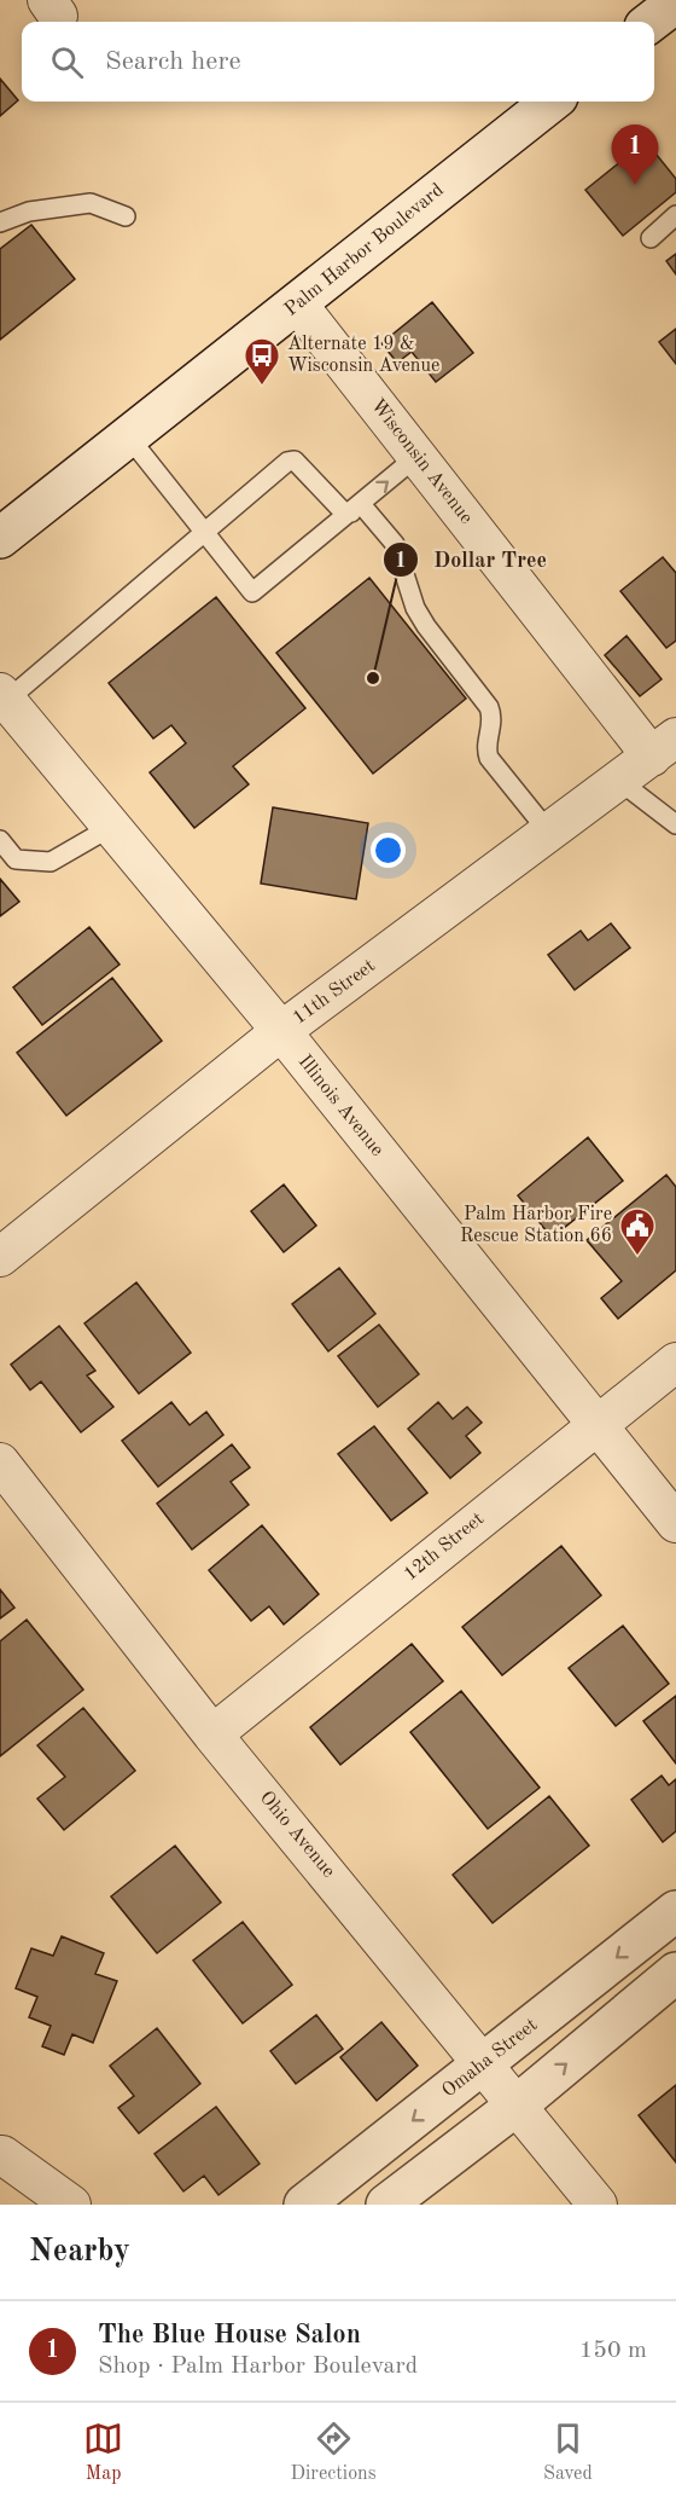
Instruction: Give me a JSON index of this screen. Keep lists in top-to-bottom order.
{
  "streets": {
    "street": [
      "Palm Harbor Boulevard",
      "Wisconsin Avenue",
      "11th Street",
      "Illinois Avenue",
      "12th Street",
      "Ohio Avenue",
      "Omaha Street"
    ]
  },
  "crossings": [
    ["Palm Harbor Boulevard", "Wisconsin Avenue"],
    ["Wisconsin Avenue", "11th Street"],
    ["11th Street", "Illinois Avenue"],
    ["Illinois Avenue", "12th Street"],
    ["12th Street", "Ohio Avenue"],
    ["Ohio Avenue", "Omaha Street"]
  ],
  "places": {
    "bus stop": ["Alternate 19 & Wisconsin Avenue"],
    "other": ["Dollar Tree"],
    "public building": ["Palm Harbor Fire Rescue Station 66"]
  },
  "page": {
    "search": "Search here",
    "pins": "1",
    "heading": "Nearby",
    "list": [
      {
        "mark": "1",
        "name": "The Blue House Salon",
        "note": "Shop · Palm Harbor Boulevard",
        "value": "150 m"
      }
    ],
    "nav": ["Map", "Directions", "Saved"]
  }
}
